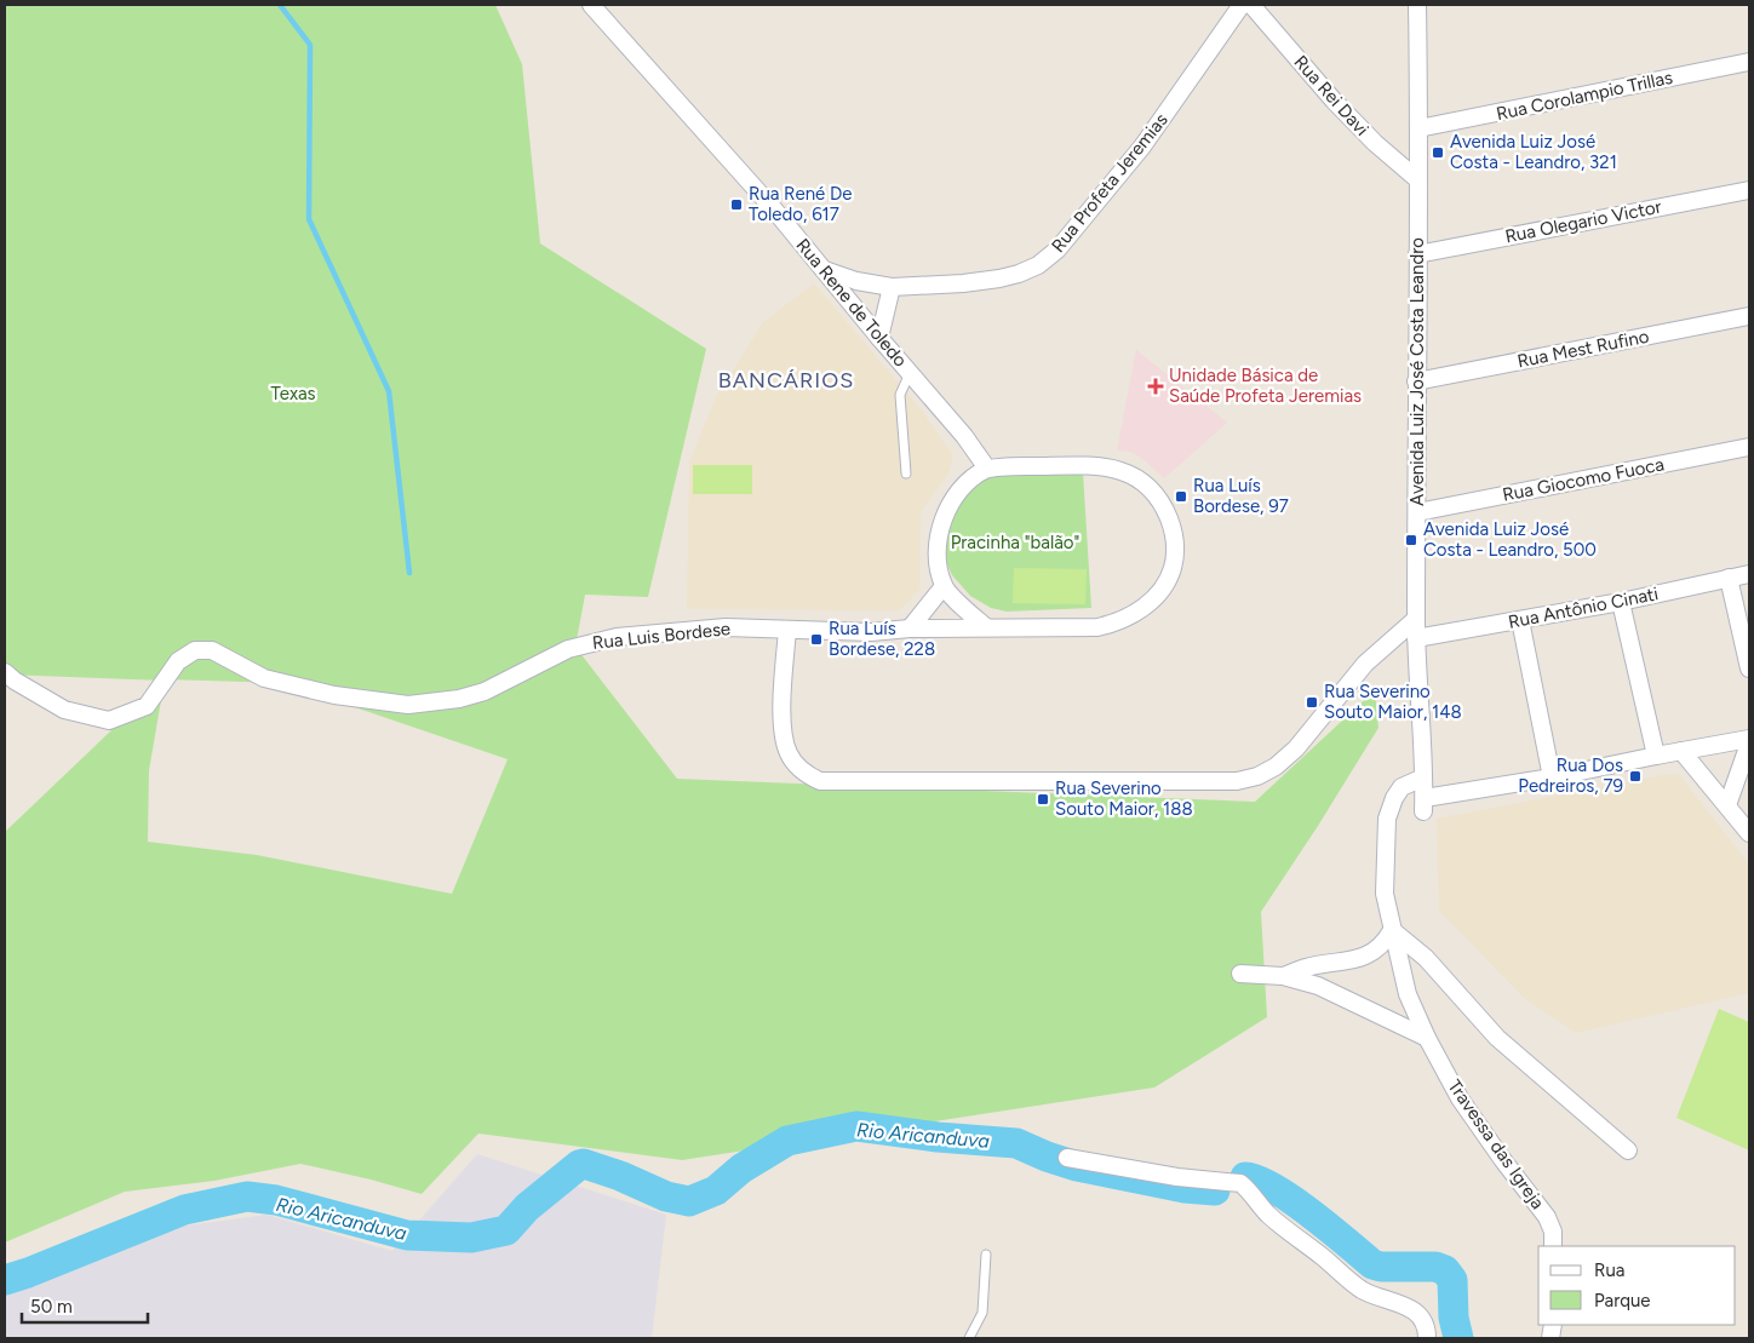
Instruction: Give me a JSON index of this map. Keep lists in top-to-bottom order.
{
  "streets": {
    "street": [
      "Rua Rei Davi",
      "Rua Corolampio Trillas",
      "Rua Profeta Jeremias",
      "Rua Olegario Victor",
      "Rua Rene de Toledo",
      "Rua Mest Rufino",
      "Avenida Luiz José Costa Leandro",
      "Rua Giocomo Fuoca",
      "Rua Antônio Cinati",
      "Rua Luis Bordese",
      "Travessa das Igreja"
    ]
  },
  "crossings": [
    ["Rua Rei Davi", "Avenida Luiz José Costa Leandro"],
    ["Rua Corolampio Trillas", "Avenida Luiz José Costa Leandro"],
    ["Rua Profeta Jeremias", "Rua Rene de Toledo"],
    ["Rua Olegario Victor", "Avenida Luiz José Costa Leandro"],
    ["Rua Rene de Toledo", "Rua Luis Bordese"],
    ["Rua Mest Rufino", "Avenida Luiz José Costa Leandro"],
    ["Avenida Luiz José Costa Leandro", "Rua Giocomo Fuoca"],
    ["Avenida Luiz José Costa Leandro", "Rua Antônio Cinati"],
    ["Avenida Luiz José Costa Leandro", "Travessa das Igreja"]
  ],
  "districts": ["BANCÁRIOS"],
  "water": ["Rio Aricanduva"],
  "parks": ["Texas", "Pracinha \"balão\""],
  "places": {
    "transit": [
      "Avenida Luiz José Costa - Leandro, 321",
      "Rua René De Toledo, 617",
      "Rua Luís Bordese, 97",
      "Avenida Luiz José Costa - Leandro, 500",
      "Rua Luís Bordese, 228",
      "Rua Severino Souto Maior, 148",
      "Rua Dos Pedreiros, 79",
      "Rua Severino Souto Maior, 188"
    ],
    "health": ["Unidade Básica de Saúde Profeta Jeremias"]
  },
  "legend": ["Rua", "Parque"],
  "scale_bar": "50 m"
}
